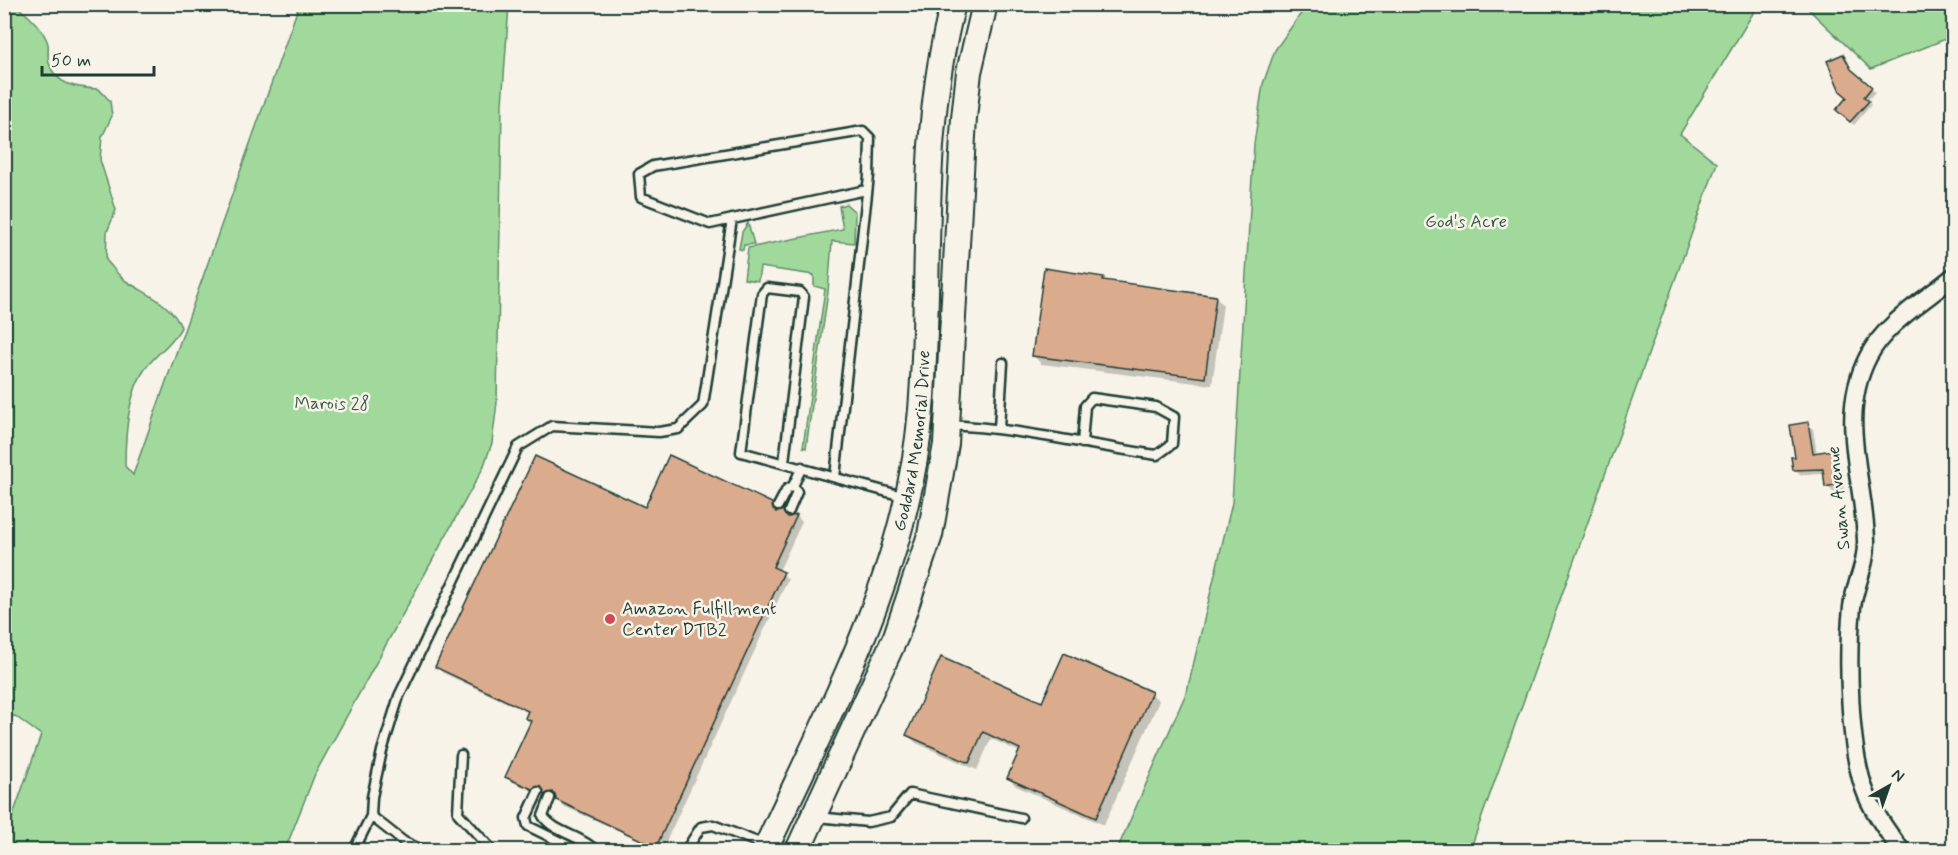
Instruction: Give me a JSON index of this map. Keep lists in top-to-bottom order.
{
  "streets": {
    "main road": ["Goddard Memorial Drive"],
    "street": ["Swan Avenue"]
  },
  "parks": ["God's Acre", "Marois 28"],
  "places": ["Amazon Fulfillment Center DTB2"],
  "scale_bar": "50 m",
  "north": "top right"
}
